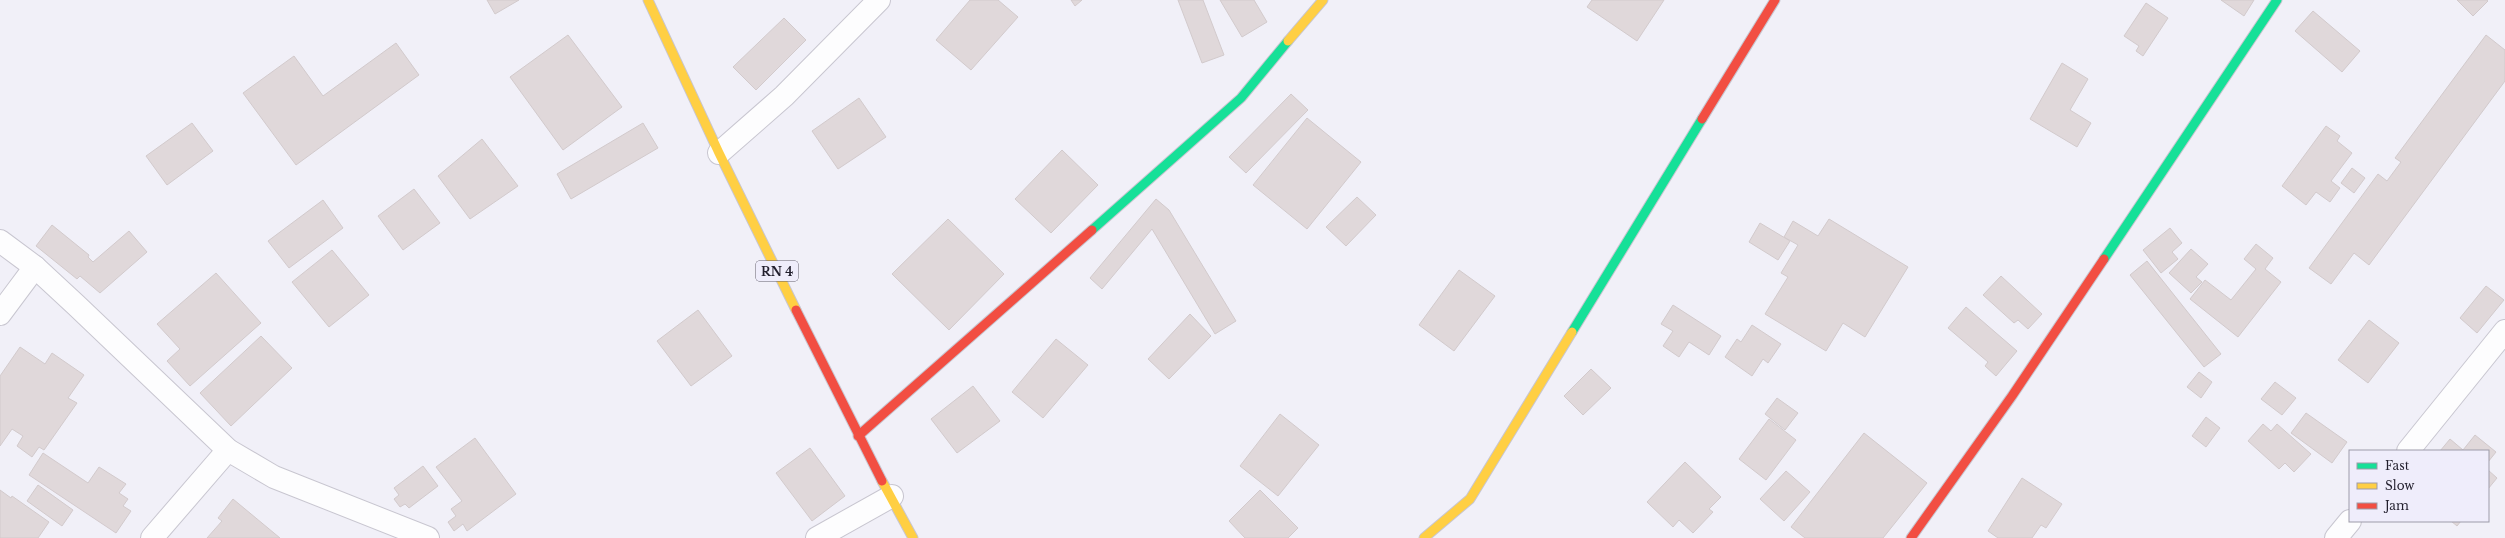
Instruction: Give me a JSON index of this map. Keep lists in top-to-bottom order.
{
  "streets": {
    "street": ["RN 4"]
  },
  "legend": ["Fast", "Slow", "Jam"]
}
